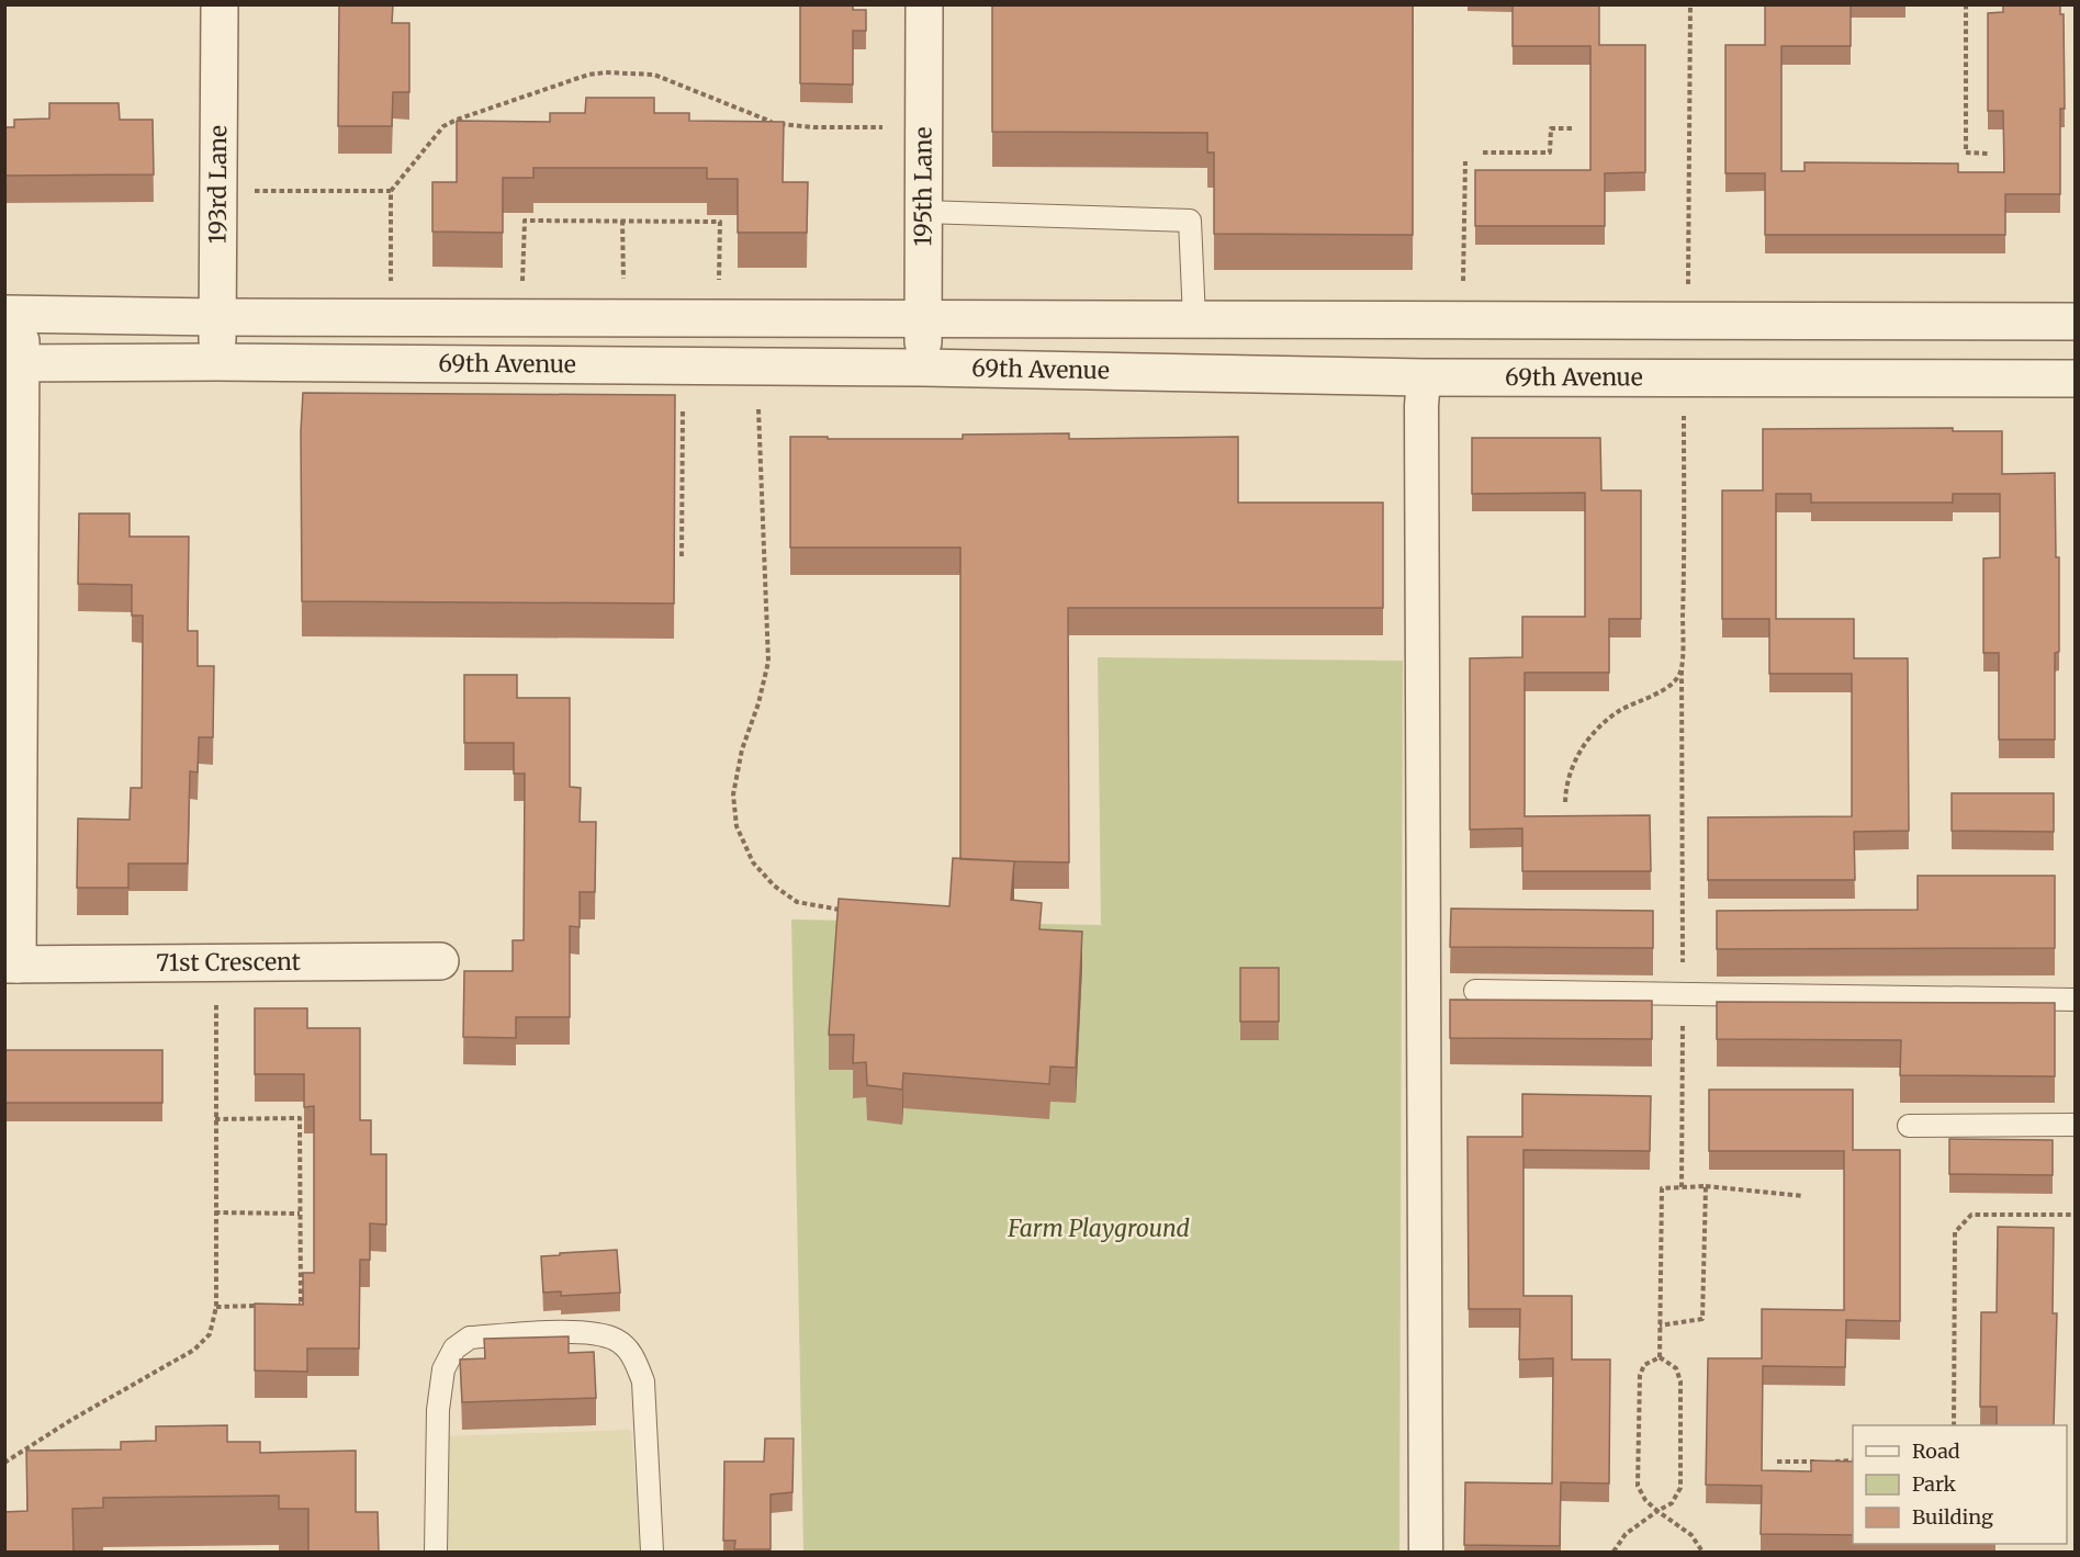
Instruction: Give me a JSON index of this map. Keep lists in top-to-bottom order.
{
  "streets": {
    "street": [
      "193rd Lane",
      "195th Lane",
      "69th Avenue",
      "71st Crescent"
    ]
  },
  "crossings": [
    ["193rd Lane", "69th Avenue"],
    ["195th Lane", "69th Avenue"],
    ["69th Avenue", "71st Crescent"]
  ],
  "parks": ["Farm Playground"],
  "legend": ["Road", "Park", "Building"]
}
